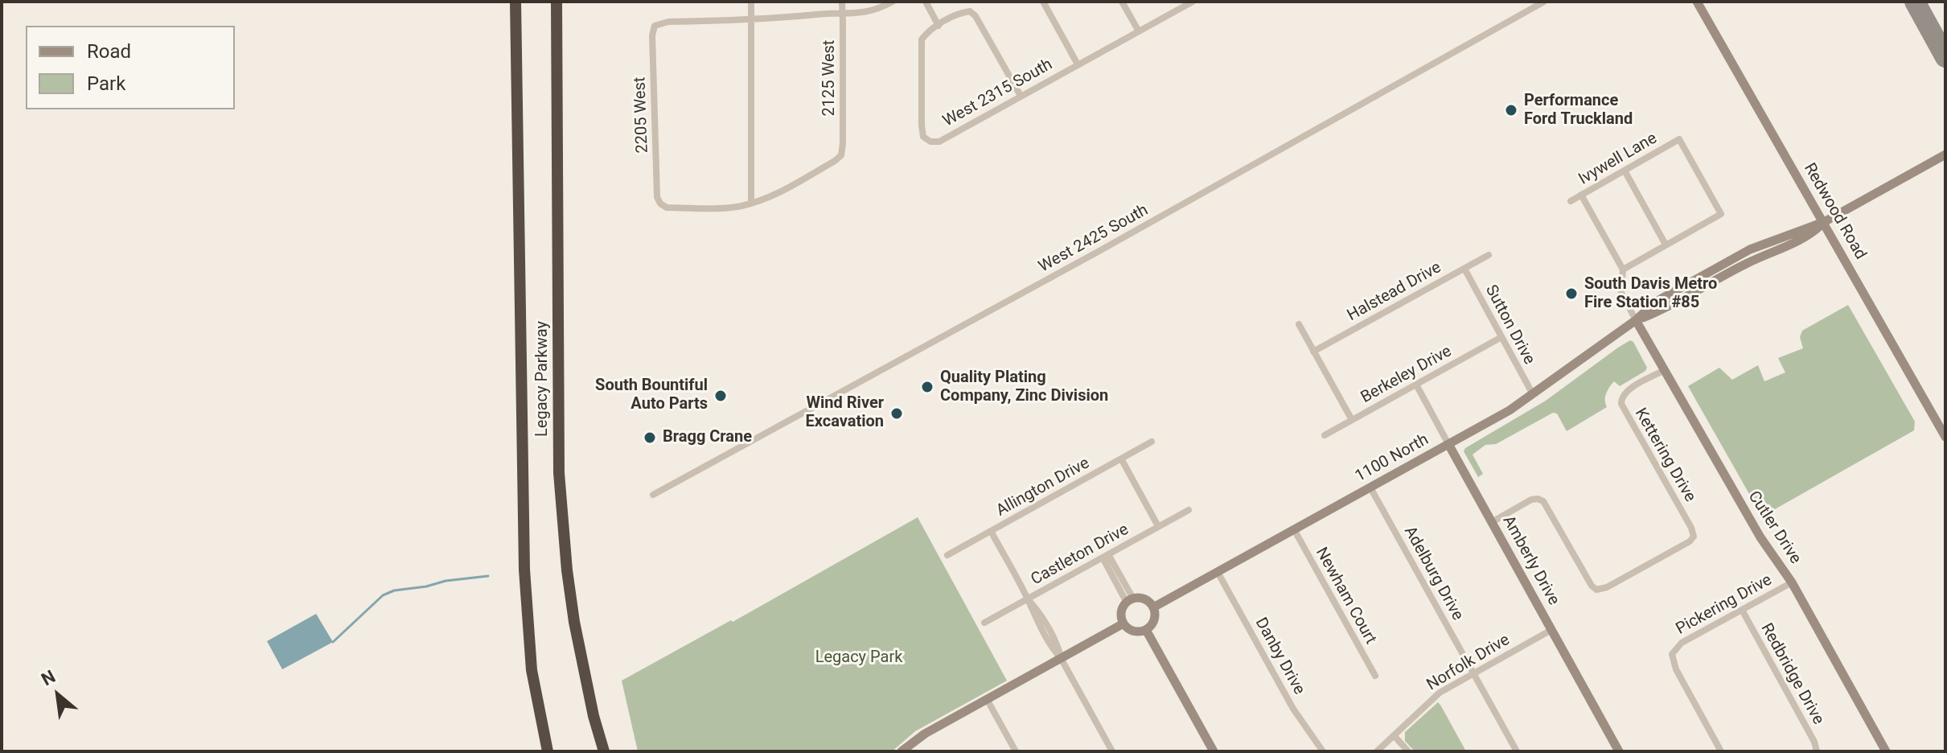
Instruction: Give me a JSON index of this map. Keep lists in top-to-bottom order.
{
  "streets": {
    "highway": ["Legacy Parkway"],
    "street": [
      "2125 West",
      "West 2315 South",
      "2205 West",
      "Ivywell Lane",
      "Redwood Road",
      "West 2425 South",
      "Halstead Drive",
      "Sutton Drive",
      "Berkeley Drive",
      "Kettering Drive",
      "1100 North",
      "Allington Drive",
      "Cutler Drive",
      "Castleton Drive",
      "Amberly Drive",
      "Adelburg Drive",
      "Newham Court",
      "Pickering Drive",
      "Danby Drive",
      "Norfolk Drive",
      "Redbridge Drive"
    ]
  },
  "crossings": [
    ["2125 West", "2205 West"],
    ["Redwood Road", "1100 North"],
    ["Halstead Drive", "Sutton Drive"],
    ["Sutton Drive", "Berkeley Drive"],
    ["Sutton Drive", "1100 North"],
    ["Berkeley Drive", "Amberly Drive"],
    ["Kettering Drive", "Cutler Drive"],
    ["Kettering Drive", "Amberly Drive"],
    ["1100 North", "Cutler Drive"],
    ["1100 North", "Amberly Drive"],
    ["1100 North", "Adelburg Drive"],
    ["1100 North", "Newham Court"],
    ["1100 North", "Danby Drive"],
    ["Cutler Drive", "Pickering Drive"],
    ["Amberly Drive", "Norfolk Drive"],
    ["Adelburg Drive", "Norfolk Drive"],
    ["Pickering Drive", "Redbridge Drive"]
  ],
  "parks": ["Legacy Park"],
  "places": [
    "Performance Ford Truckland",
    "South Davis Metro Fire Station #85",
    "Quality Plating Company, Zinc Division",
    "South Bountiful Auto Parts",
    "Wind River Excavation",
    "Bragg Crane"
  ],
  "legend": ["Road", "Park"],
  "north": "top left"
}
